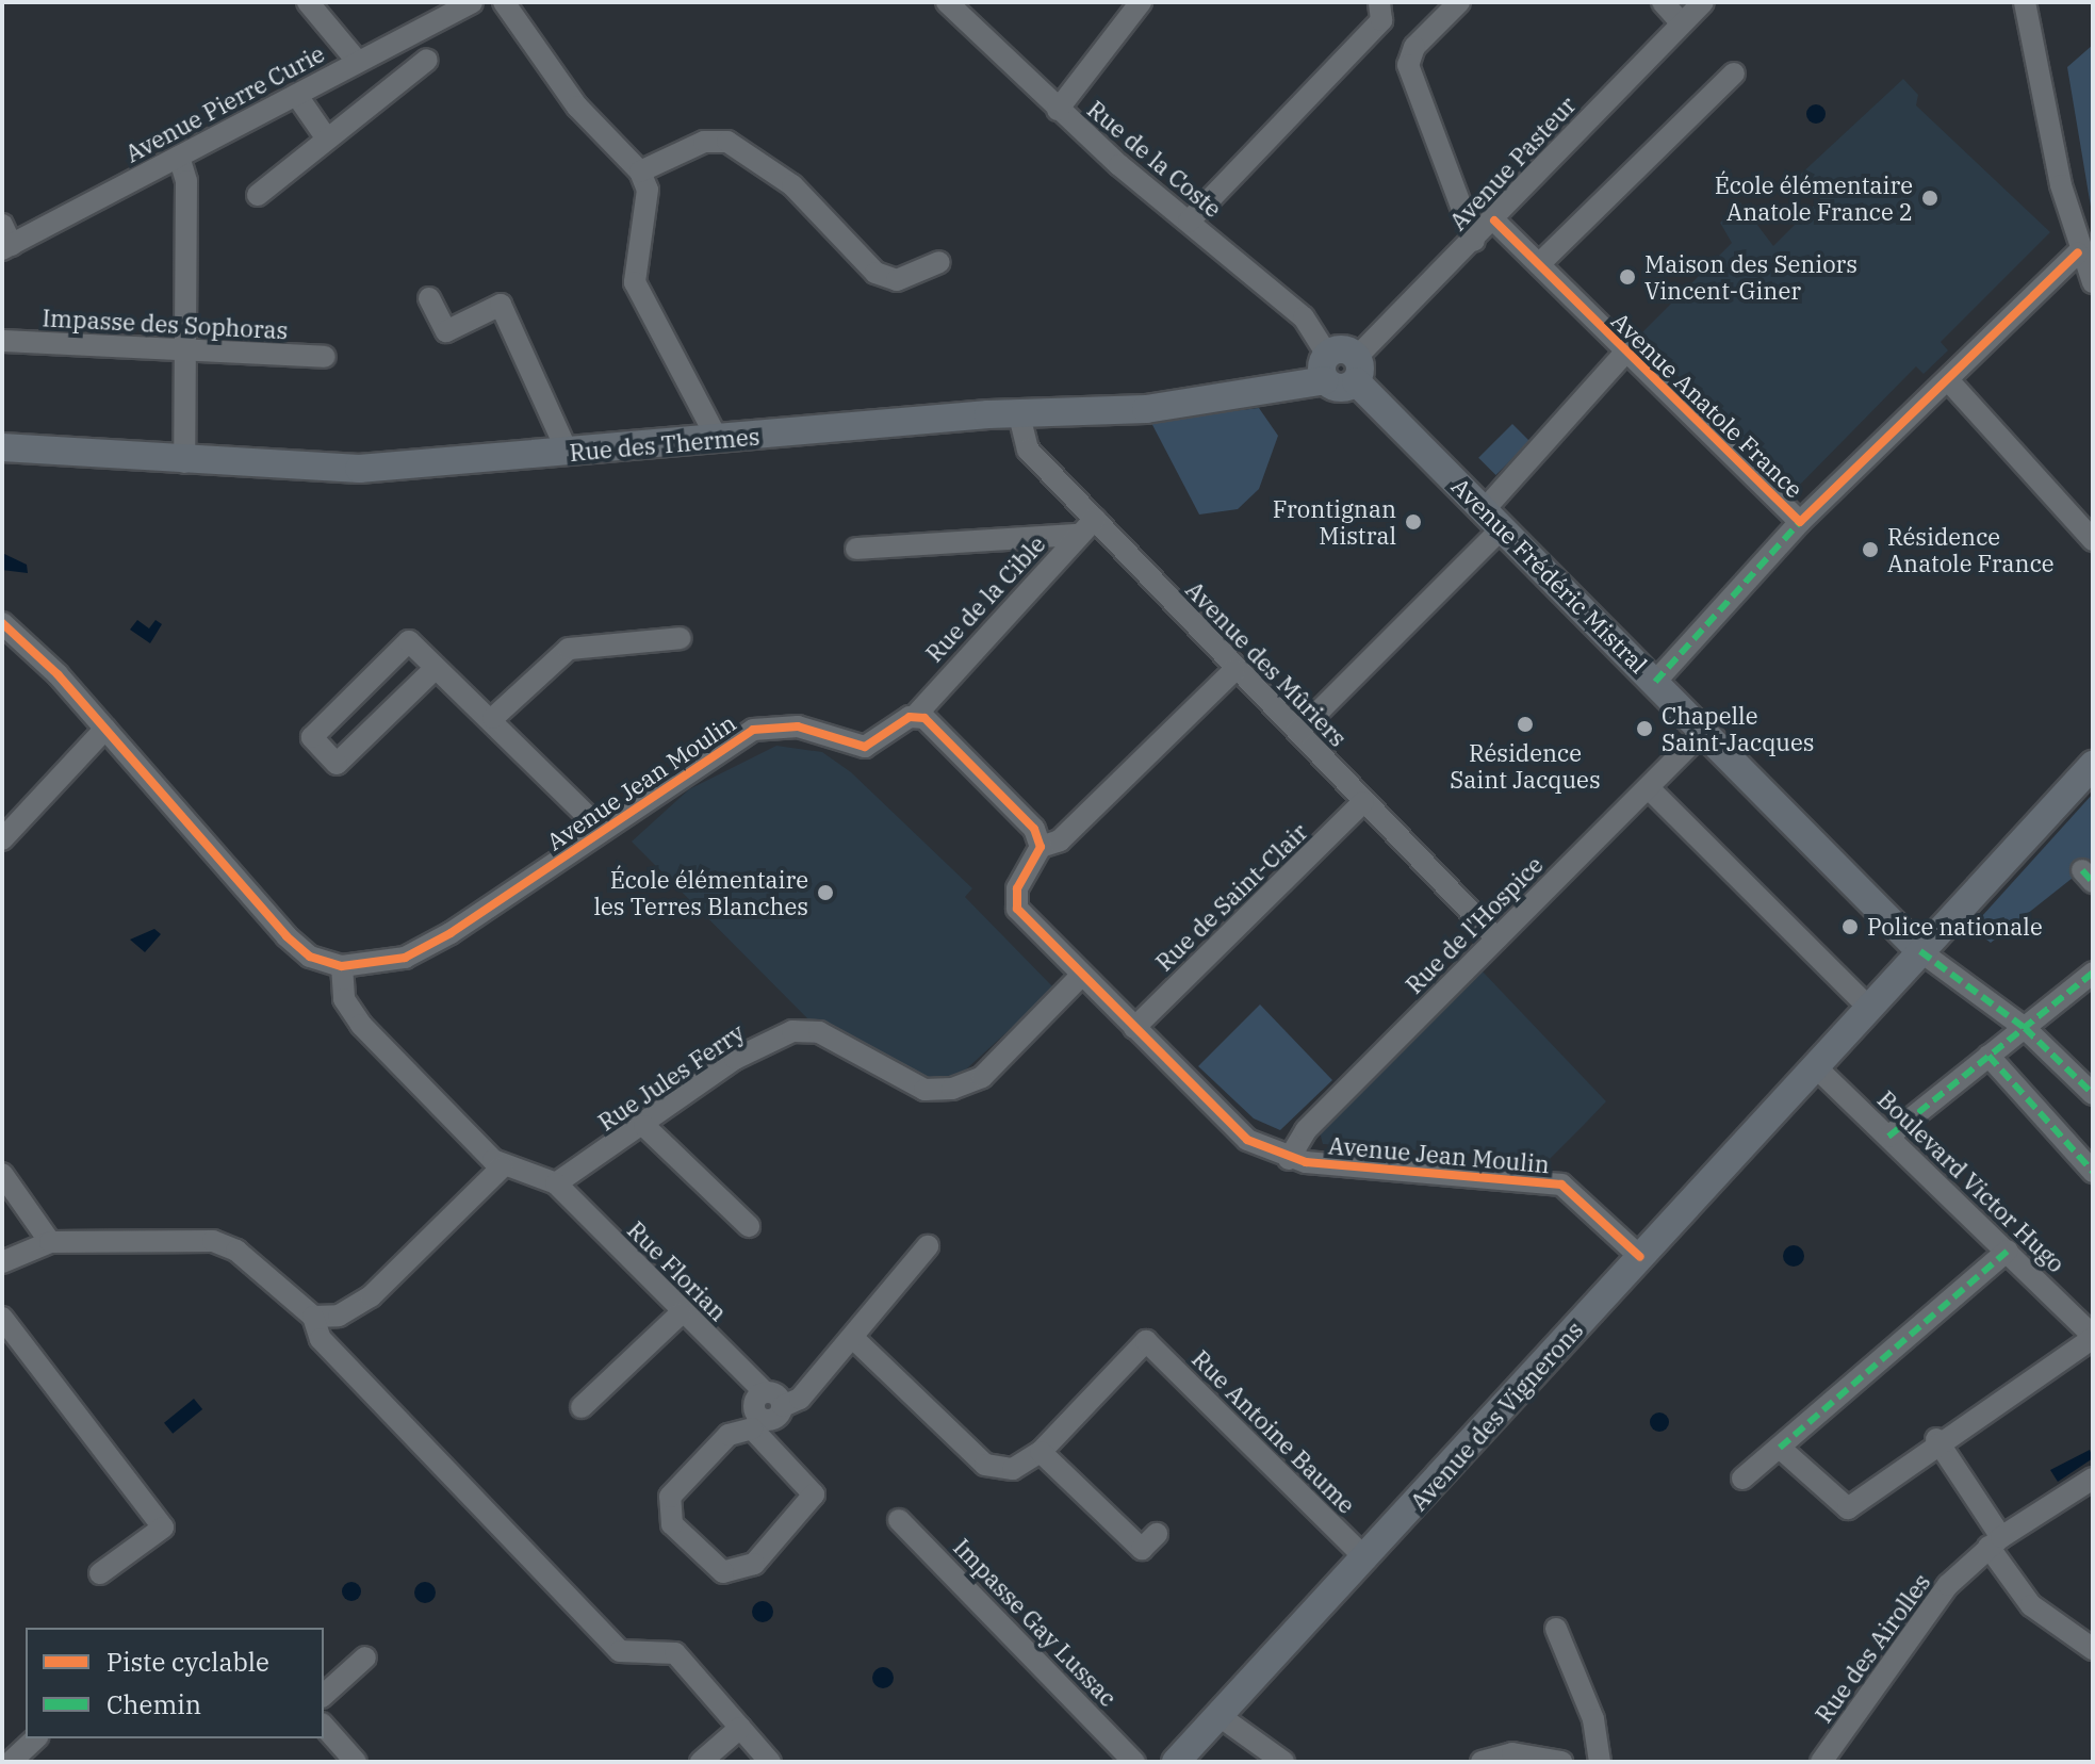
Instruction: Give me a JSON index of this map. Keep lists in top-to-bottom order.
{
  "streets": {
    "main road": ["Rue des Thermes", "Avenue Frédéric Mistral", "Avenue des Vignerons"],
    "street": [
      "Avenue Pierre Curie",
      "Rue de la Coste",
      "Avenue Pasteur",
      "Impasse des Sophoras",
      "Avenue Anatole France",
      "Rue de la Cible",
      "Avenue des Mûriers",
      "Avenue Jean Moulin",
      "Rue de Saint-Clair",
      "Rue de l'Hospice",
      "Rue Jules Ferry",
      "Boulevard Victor Hugo",
      "Rue Florian",
      "Rue Antoine Baume",
      "Impasse Gay Lussac",
      "Rue des Airolles"
    ]
  },
  "crossings": [
    ["Rue de la Coste", "Rue des Thermes"],
    ["Avenue Pasteur", "Avenue Anatole France"],
    ["Avenue Pasteur", "Rue des Thermes"],
    ["Avenue Pasteur", "Avenue Frédéric Mistral"],
    ["Rue des Thermes", "Avenue Frédéric Mistral"],
    ["Rue des Thermes", "Avenue des Mûriers"],
    ["Avenue Frédéric Mistral", "Rue de l'Hospice"],
    ["Avenue Frédéric Mistral", "Avenue des Vignerons"],
    ["Rue de la Cible", "Avenue des Mûriers"],
    ["Rue de la Cible", "Avenue Jean Moulin"],
    ["Avenue des Mûriers", "Rue de Saint-Clair"],
    ["Avenue des Mûriers", "Rue de l'Hospice"],
    ["Avenue Jean Moulin", "Rue de Saint-Clair"],
    ["Avenue Jean Moulin", "Rue de l'Hospice"],
    ["Avenue Jean Moulin", "Rue Jules Ferry"],
    ["Avenue Jean Moulin", "Avenue des Vignerons"],
    ["Rue Jules Ferry", "Rue Florian"],
    ["Boulevard Victor Hugo", "Avenue des Vignerons"],
    ["Avenue des Vignerons", "Rue Antoine Baume"]
  ],
  "places": [
    "École élémentaire Anatole France 2",
    "Maison des Seniors Vincent-Giner",
    "Frontignan Mistral",
    "Résidence Anatole France",
    "Résidence Saint Jacques",
    "Chapelle Saint-Jacques",
    "École élémentaire les Terres Blanches",
    "Police nationale"
  ],
  "legend": ["Piste cyclable", "Chemin"]
}
